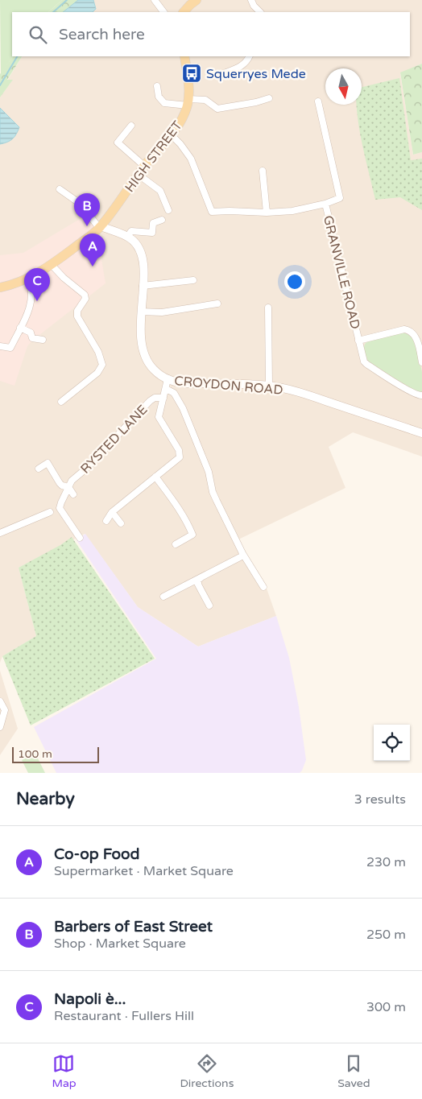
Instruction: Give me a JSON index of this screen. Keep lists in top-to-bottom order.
{
  "streets": {
    "main road": ["HIGH STREET", "CROYDON ROAD"],
    "street": ["GRANVILLE ROAD", "RYSTED LANE"]
  },
  "crossings": [
    ["HIGH STREET", "CROYDON ROAD"]
  ],
  "places": {
    "bus stop": ["Squerryes Mede"]
  },
  "scale_bar": "100 m",
  "north": "bottom",
  "page": {
    "search": "Search here",
    "pins": ["B", "A", "C"],
    "scale": "100 m",
    "heading": ["Nearby", "3 results"],
    "list": [
      {
        "mark": "A",
        "name": "Co-op Food",
        "note": "Supermarket · Market Square",
        "value": "230 m"
      },
      {
        "mark": "B",
        "name": "Barbers of East Street",
        "note": "Shop · Market Square",
        "value": "250 m"
      },
      {
        "mark": "C",
        "name": "Napoli è...",
        "note": "Restaurant · Fullers Hill",
        "value": "300 m"
      }
    ],
    "nav": ["Map", "Directions", "Saved"]
  }
}
